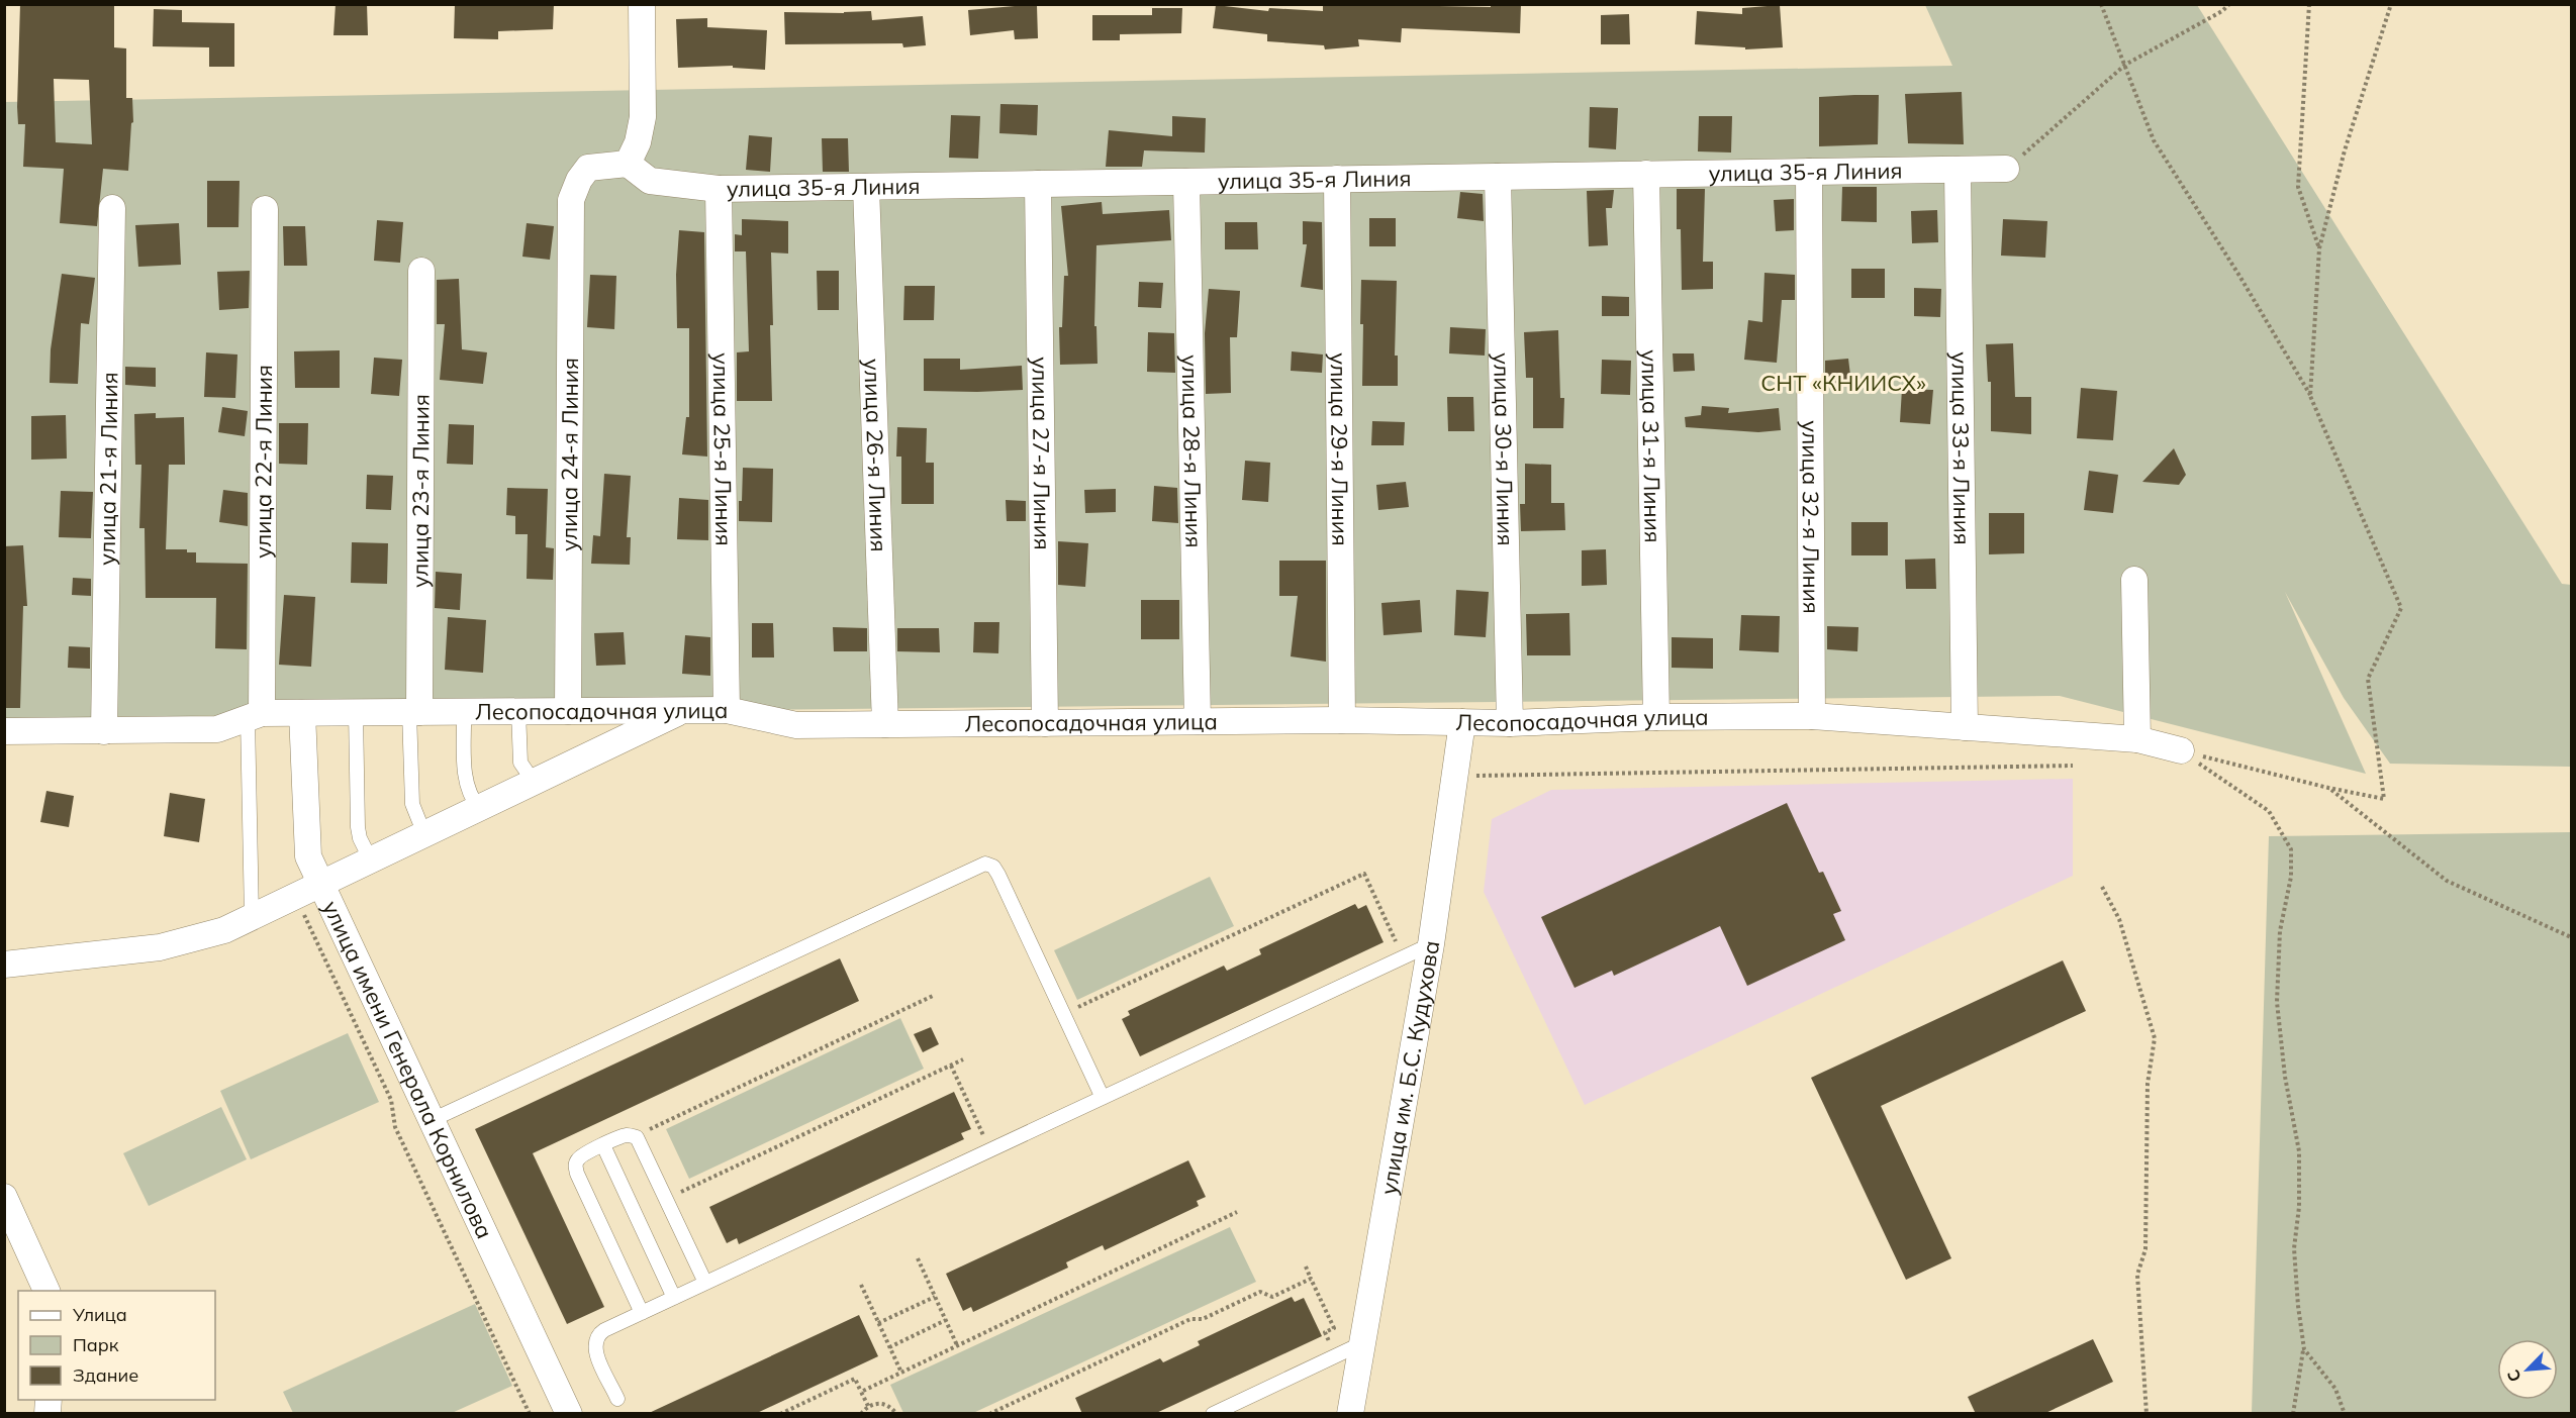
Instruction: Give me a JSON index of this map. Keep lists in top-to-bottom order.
{
  "streets": {
    "street": [
      "улица 35-я Линия",
      "улица 31-я Линия",
      "улица 33-я Линия",
      "улица 25-я Линия",
      "улица 29-я Линия",
      "улица 30-я Линия",
      "улица 28-я Линия",
      "улица 27-я Линия",
      "улица 24-я Линия",
      "улица 26-я Линия",
      "улица 22-я Линия",
      "улица 21-я Линия",
      "улица 23-я Линия",
      "улица 32-я Линия",
      "Лесопосадочная улица",
      "улица им. Б.С. Кудухова",
      "улица имени Генерала Корнилова"
    ]
  },
  "crossings": [
    ["улица 35-я Линия", "улица 31-я Линия"],
    ["улица 35-я Линия", "улица 33-я Линия"],
    ["улица 35-я Линия", "улица 25-я Линия"],
    ["улица 35-я Линия", "улица 29-я Линия"],
    ["улица 35-я Линия", "улица 30-я Линия"],
    ["улица 35-я Линия", "улица 28-я Линия"],
    ["улица 35-я Линия", "улица 27-я Линия"],
    ["улица 35-я Линия", "улица 24-я Линия"],
    ["улица 35-я Линия", "улица 26-я Линия"],
    ["улица 35-я Линия", "улица 32-я Линия"],
    ["улица 31-я Линия", "Лесопосадочная улица"],
    ["улица 33-я Линия", "Лесопосадочная улица"],
    ["улица 25-я Линия", "Лесопосадочная улица"],
    ["улица 29-я Линия", "Лесопосадочная улица"],
    ["улица 30-я Линия", "Лесопосадочная улица"],
    ["улица 28-я Линия", "Лесопосадочная улица"],
    ["улица 27-я Линия", "Лесопосадочная улица"],
    ["улица 24-я Линия", "Лесопосадочная улица"],
    ["улица 26-я Линия", "Лесопосадочная улица"],
    ["улица 22-я Линия", "Лесопосадочная улица"],
    ["улица 21-я Линия", "Лесопосадочная улица"],
    ["улица 23-я Линия", "Лесопосадочная улица"],
    ["улица 32-я Линия", "Лесопосадочная улица"],
    ["Лесопосадочная улица", "улица им. Б.С. Кудухова"],
    ["Лесопосадочная улица", "улица имени Генерала Корнилова"]
  ],
  "parks": ["СНТ «КНИИСХ»"],
  "legend": ["Улица", "Парк", "Здание"],
  "north": "bottom left"
}
